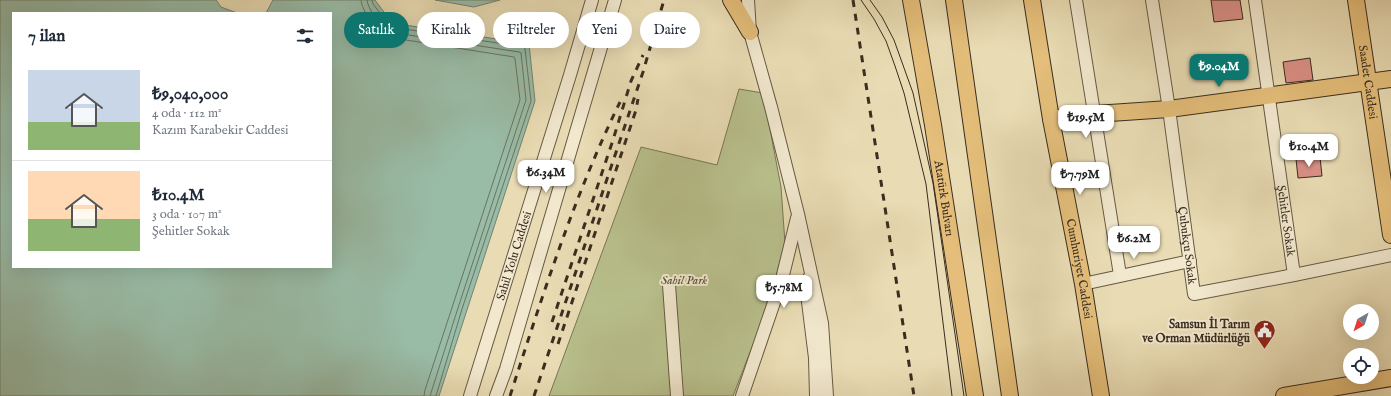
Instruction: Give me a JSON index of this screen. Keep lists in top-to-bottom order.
{
  "streets": {
    "main road": ["Saadet Caddesi", "Atatürk Bulvarı", "Cumhuriyet Caddesi"],
    "street": ["Şehitler Sokak", "Çubukçu Sokak", "Sahil Yolu Caddesi"]
  },
  "crossings": [
    ["Şehitler Sokak", "Çubukçu Sokak"]
  ],
  "parks": ["Sahil Park"],
  "places": {
    "public building": ["Samsun İl Tarım ve Orman Müdürlüğü"]
  },
  "north": "bottom left",
  "page": {
    "chip": [
      "Satılık",
      "Kiralık",
      "Filtreler",
      "Yeni",
      "Daire"
    ],
    "heading": "7 ilan",
    "price": [
      "₺9.04M",
      "₺19.5M",
      "₺10.4M",
      "₺6.34M",
      "₺7.79M",
      "₺6.2M",
      "₺5.78M"
    ],
    "list": [
      {
        "name": "₺9,040,000",
        "note": "4 oda · 112 m² · Kazım Karabekir Caddesi"
      },
      {
        "name": "₺10.4M",
        "note": "3 oda · 107 m² · Şehitler Sokak"
      }
    ]
  }
}
